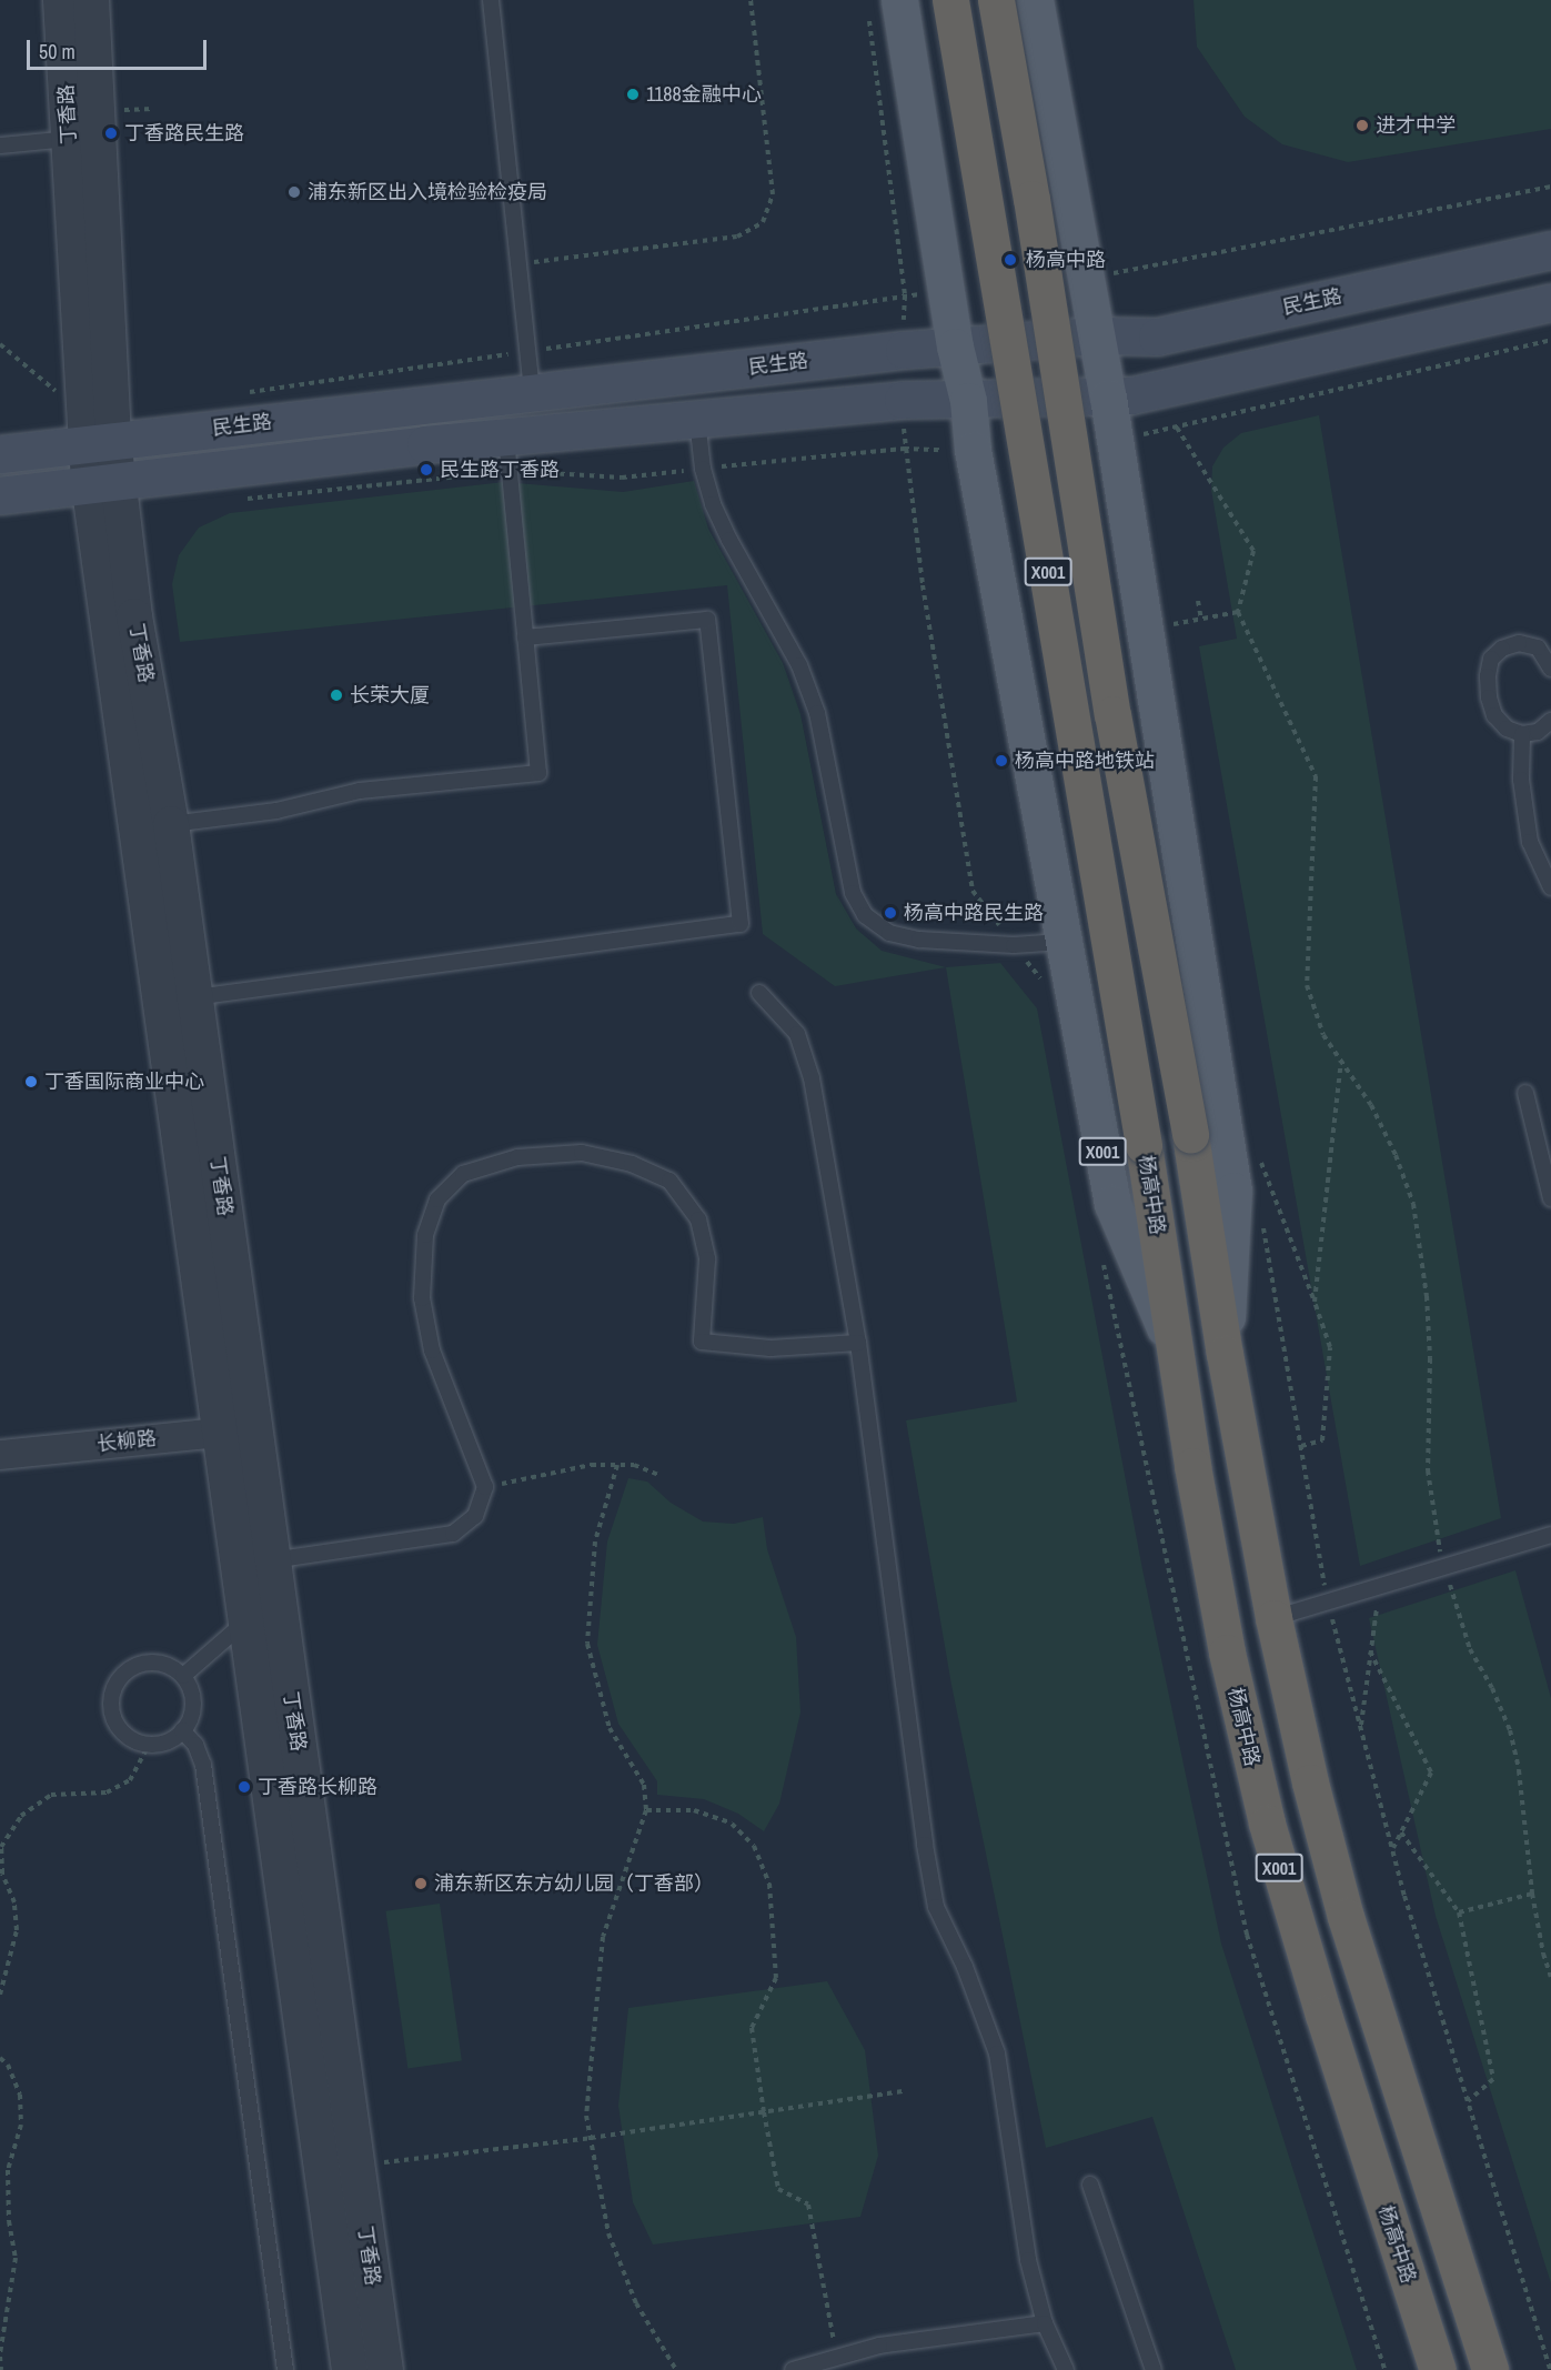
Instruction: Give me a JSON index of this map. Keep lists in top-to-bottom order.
{
  "streets": {
    "highway": ["X001", "杨高中路"],
    "main road": ["民生路"],
    "street": ["丁香路", "长柳路"]
  },
  "crossings": [
    ["丁香路", "民生路"],
    ["丁香路", "长柳路"],
    ["民生路", "X001"],
    ["X001", "杨高中路"]
  ],
  "places": [
    "1188金融中心",
    "进才中学",
    "丁香路民生路",
    "浦东新区出入境检验检疫局",
    "杨高中路",
    "民生路丁香路",
    "长荣大厦",
    "杨高中路地铁站",
    "杨高中路民生路",
    "丁香国际商业中心",
    "丁香路长柳路",
    "浦东新区东方幼儿园（丁香部）"
  ],
  "scale_bar": "50 m"
}
